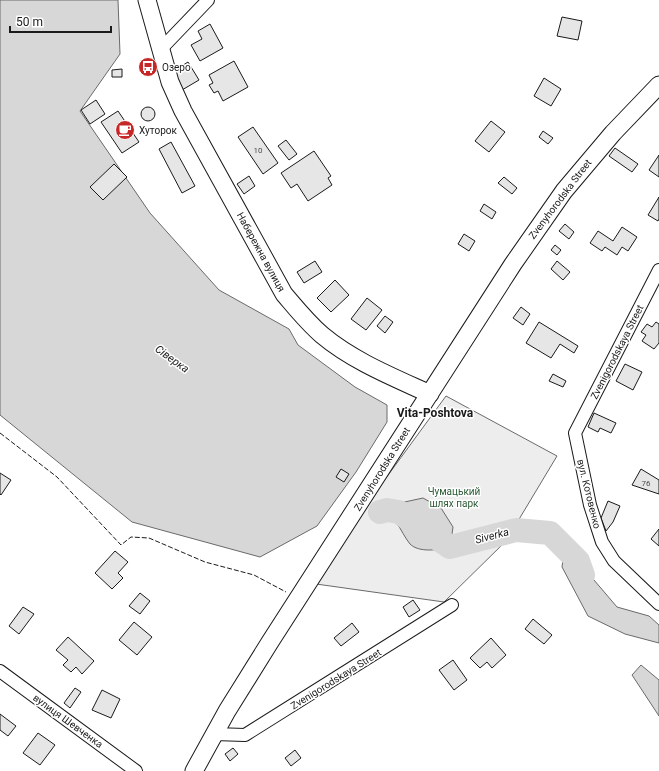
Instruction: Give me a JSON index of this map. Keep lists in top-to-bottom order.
{
  "streets": {
    "street": [
      "Zvenyhorodska Street",
      "Набережна вулиця",
      "Zvenigorodskaya Street",
      "вул. Котовенко",
      "вулиця Шевченка"
    ]
  },
  "crossings": [
    ["Zvenyhorodska Street", "Набережна вулиця"],
    ["Zvenyhorodska Street", "Zvenigorodskaya Street"],
    ["Zvenigorodskaya Street", "вул. Котовенко"]
  ],
  "districts": ["Vita-Poshtova"],
  "water": ["Сіверка", "Siverka"],
  "parks": ["Чумацький шлях парк"],
  "places": {
    "bus stop": ["Озеро"],
    "cafe": ["Хуторок"]
  },
  "house_numbers": ["10", "76"],
  "scale_bar": "50 m"
}
